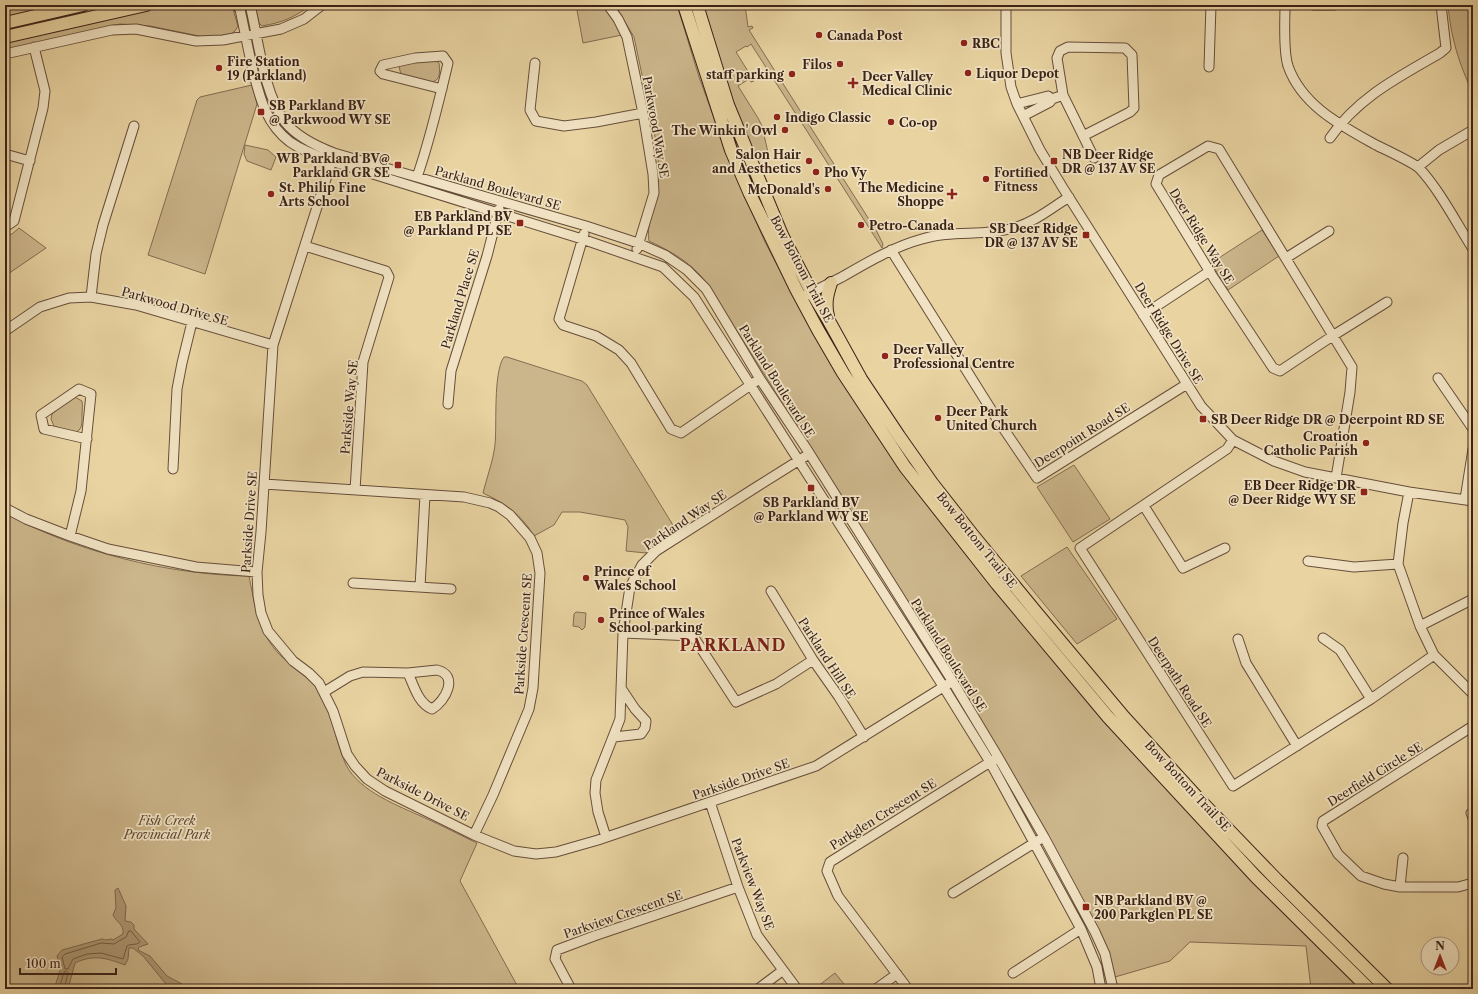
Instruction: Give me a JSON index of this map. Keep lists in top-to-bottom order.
{
  "streets": {
    "main road": ["Bow Bottom Trail SE"],
    "street": [
      "Parkwood Way SE",
      "Parkland Boulevard SE",
      "Deer Ridge Way SE",
      "Parkland Place SE",
      "Parkwood Drive SE",
      "Deer Ridge Drive SE",
      "Parkside Way SE",
      "Deerpoint Road SE",
      "Parkland Way SE",
      "Parkside Drive SE",
      "Parkside Crescent SE",
      "Parkland Hill SE",
      "Deerpath Road SE",
      "Deerfield Circle SE",
      "Parkglen Crescent SE",
      "Parkview Way SE",
      "Parkview Crescent SE"
    ]
  },
  "crossings": [
    ["Parkwood Way SE", "Parkland Boulevard SE"],
    ["Parkland Boulevard SE", "Parkland Place SE"],
    ["Parkland Boulevard SE", "Parkland Way SE"],
    ["Parkland Boulevard SE", "Parkside Drive SE"],
    ["Parkland Boulevard SE", "Parkglen Crescent SE"],
    ["Deer Ridge Way SE", "Deer Ridge Drive SE"],
    ["Parkwood Drive SE", "Parkside Drive SE"],
    ["Deer Ridge Drive SE", "Deerpoint Road SE"],
    ["Deer Ridge Drive SE", "Deerpath Road SE"],
    ["Parkside Way SE", "Parkside Drive SE"],
    ["Parkside Way SE", "Parkside Crescent SE"],
    ["Parkland Way SE", "Parkside Drive SE"],
    ["Parkside Drive SE", "Parkside Crescent SE"],
    ["Parkside Drive SE", "Parkland Hill SE"],
    ["Parkside Drive SE", "Parkview Way SE"],
    ["Parkview Way SE", "Parkview Crescent SE"]
  ],
  "districts": ["PARKLAND"],
  "parks": ["Fish Creek Provincial Park"],
  "places": {
    "other": [
      "Canada Post",
      "RBC",
      "Filos",
      "Fire Station 19 (Parkland)",
      "Liquor Depot",
      "staff parking",
      "Indigo Classic",
      "Co-op",
      "The Winkin' Owl",
      "Salon Hair and Aesthetics",
      "Pho Vy",
      "Fortified Fitness",
      "McDonald's",
      "St. Philip Fine Arts School",
      "Petro-Canada",
      "Deer Valley Professional Centre",
      "Deer Park United Church",
      "Croation Catholic Parish",
      "Prince of Wales School",
      "Prince of Wales School parking"
    ],
    "health": ["Deer Valley Medical Clinic", "The Medicine Shoppe"],
    "transit": [
      "SB Parkland BV @ Parkwood WY SE",
      "NB Deer Ridge DR @ 137 AV SE",
      "WB Parkland BV@ Parkland GR SE",
      "EB Parkland BV @ Parkland PL SE",
      "SB Deer Ridge DR @ 137 AV SE",
      "SB Deer Ridge DR @ Deerpoint RD SE",
      "SB Parkland BV @ Parkland WY SE",
      "EB Deer Ridge DR @ Deer Ridge WY SE",
      "NB Parkland BV @ 200 Parkglen PL SE"
    ]
  },
  "scale_bar": "100 m",
  "north": "top"
}
